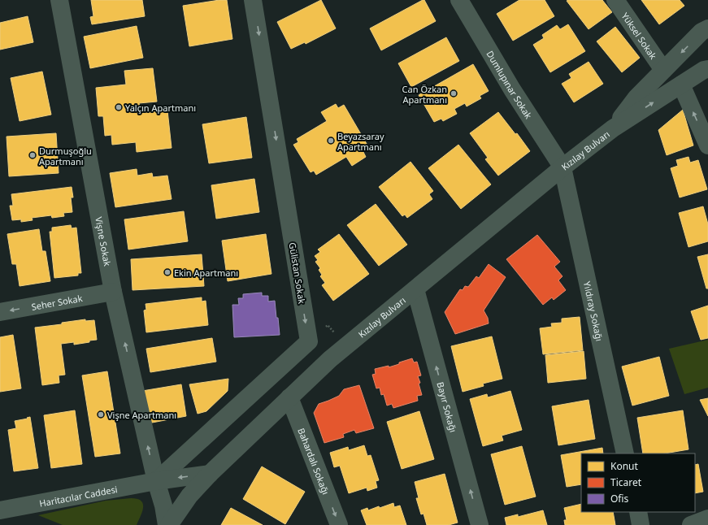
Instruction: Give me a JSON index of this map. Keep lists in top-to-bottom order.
{
  "streets": {
    "street": [
      "Yüksel Sokak",
      "Dumlupınar Sokak",
      "Kızılay Bulvarı",
      "Vişne Sokak",
      "Gülistan Sokak",
      "Seher Sokak",
      "Yıldıray Sokağı",
      "Bayır Sokağı",
      "Bahardalı Sokağı",
      "Haritacılar Caddesi"
    ]
  },
  "crossings": [
    ["Yüksel Sokak", "Kızılay Bulvarı"],
    ["Dumlupınar Sokak", "Kızılay Bulvarı"],
    ["Dumlupınar Sokak", "Yıldıray Sokağı"],
    ["Kızılay Bulvarı", "Vişne Sokak"],
    ["Kızılay Bulvarı", "Yıldıray Sokağı"],
    ["Kızılay Bulvarı", "Bayır Sokağı"],
    ["Kızılay Bulvarı", "Bahardalı Sokağı"],
    ["Kızılay Bulvarı", "Haritacılar Caddesi"],
    ["Vişne Sokak", "Gülistan Sokak"],
    ["Vişne Sokak", "Seher Sokak"],
    ["Vişne Sokak", "Haritacılar Caddesi"],
    ["Gülistan Sokak", "Haritacılar Caddesi"]
  ],
  "one_way": [
    "Vişne Sokak",
    "Gülistan Sokak",
    "Seher Sokak",
    "Bayır Sokağı",
    "Bahardalı Sokağı"
  ],
  "places": [
    "Can Özkan Apartmanı",
    "Yalçın Apartmanı",
    "Beyazsaray Apartmanı",
    "Durmuşoğlu Apartmanı",
    "Ekin Apartmanı",
    "Vişne Apartmanı"
  ],
  "legend": ["Konut", "Ticaret", "Ofis"]
}
